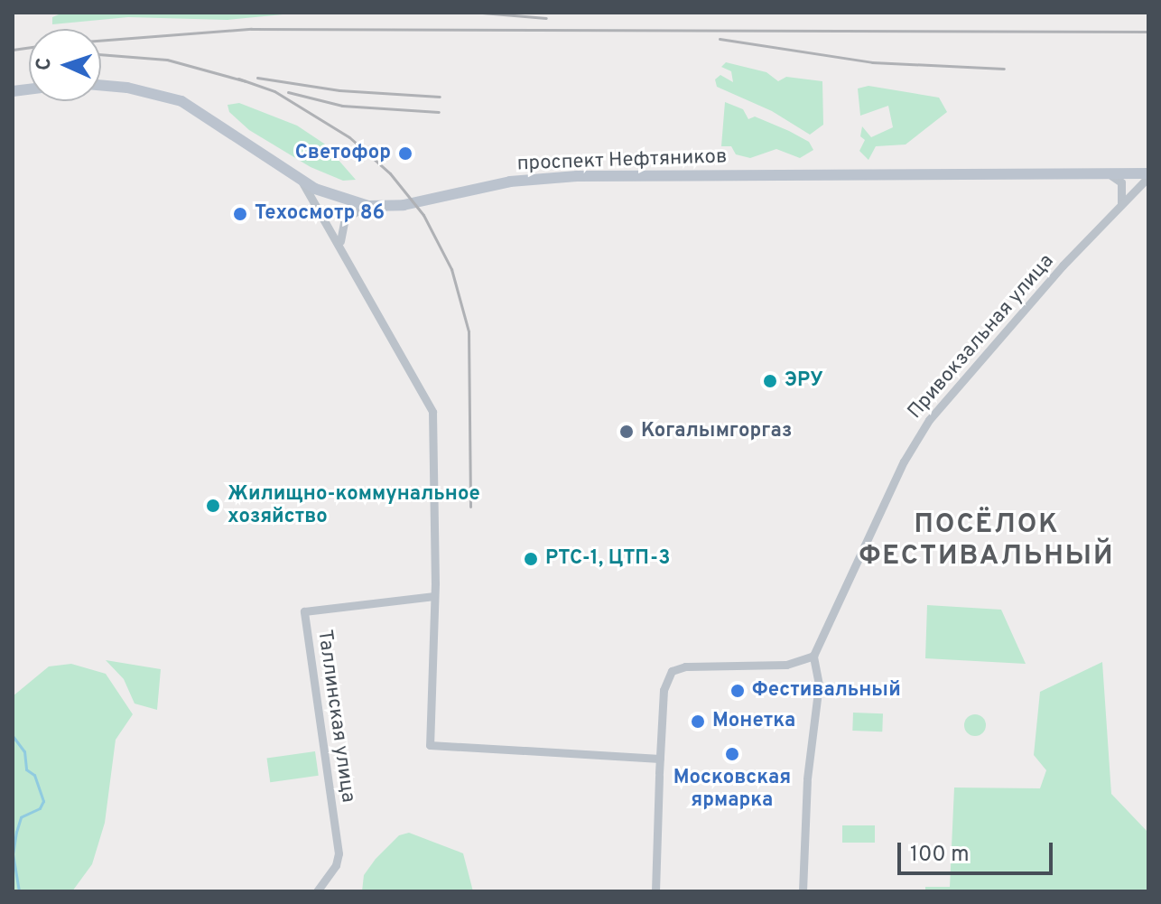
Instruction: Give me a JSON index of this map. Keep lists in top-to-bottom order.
{
  "streets": {
    "main road": ["проспект Нефтяников"],
    "street": ["Привокзальная улица", "Таллинская улица"]
  },
  "crossings": [
    ["проспект Нефтяников", "Привокзальная улица"]
  ],
  "districts": ["ПОСЁЛОК ФЕСТИВАЛЬНЫЙ"],
  "places": [
    "Светофор",
    "Техосмотр 86",
    "ЭРУ",
    "Когалымгоргаз",
    "Жилищно-коммунальное хозяйство",
    "РТС-1, ЦТП-3",
    "Фестивальный",
    "Монетка",
    "Московская ярмарка"
  ],
  "scale_bar": "100 m",
  "north": "left"
}
